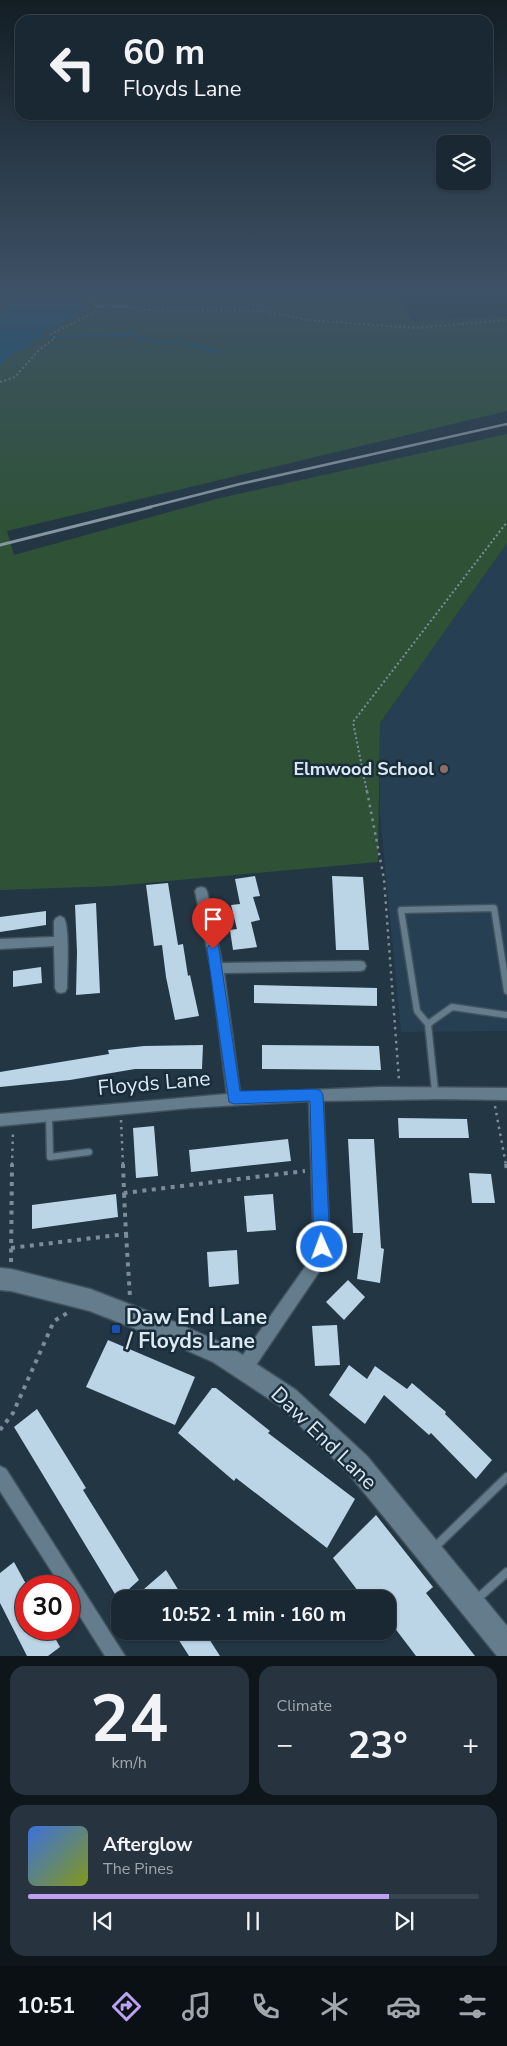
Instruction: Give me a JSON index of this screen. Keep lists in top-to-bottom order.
{
  "streets": {
    "main road": ["Daw End Lane"],
    "street": ["Floyds Lane"]
  },
  "places": {
    "other": ["Elmwood School"],
    "transit": ["Daw End Lane / Floyds Lane"]
  },
  "page": {
    "turn": ["60 m", "Floyds Lane"],
    "limit": "30",
    "trip": "10:52 · 1 min · 160 m",
    "tile": [
      ["24", "km/h"],
      "Climate"
    ],
    "heat": ["−", "23°", "+"],
    "song": ["Afterglow", "The Pines"],
    "tabs": "10:51"
  }
}
